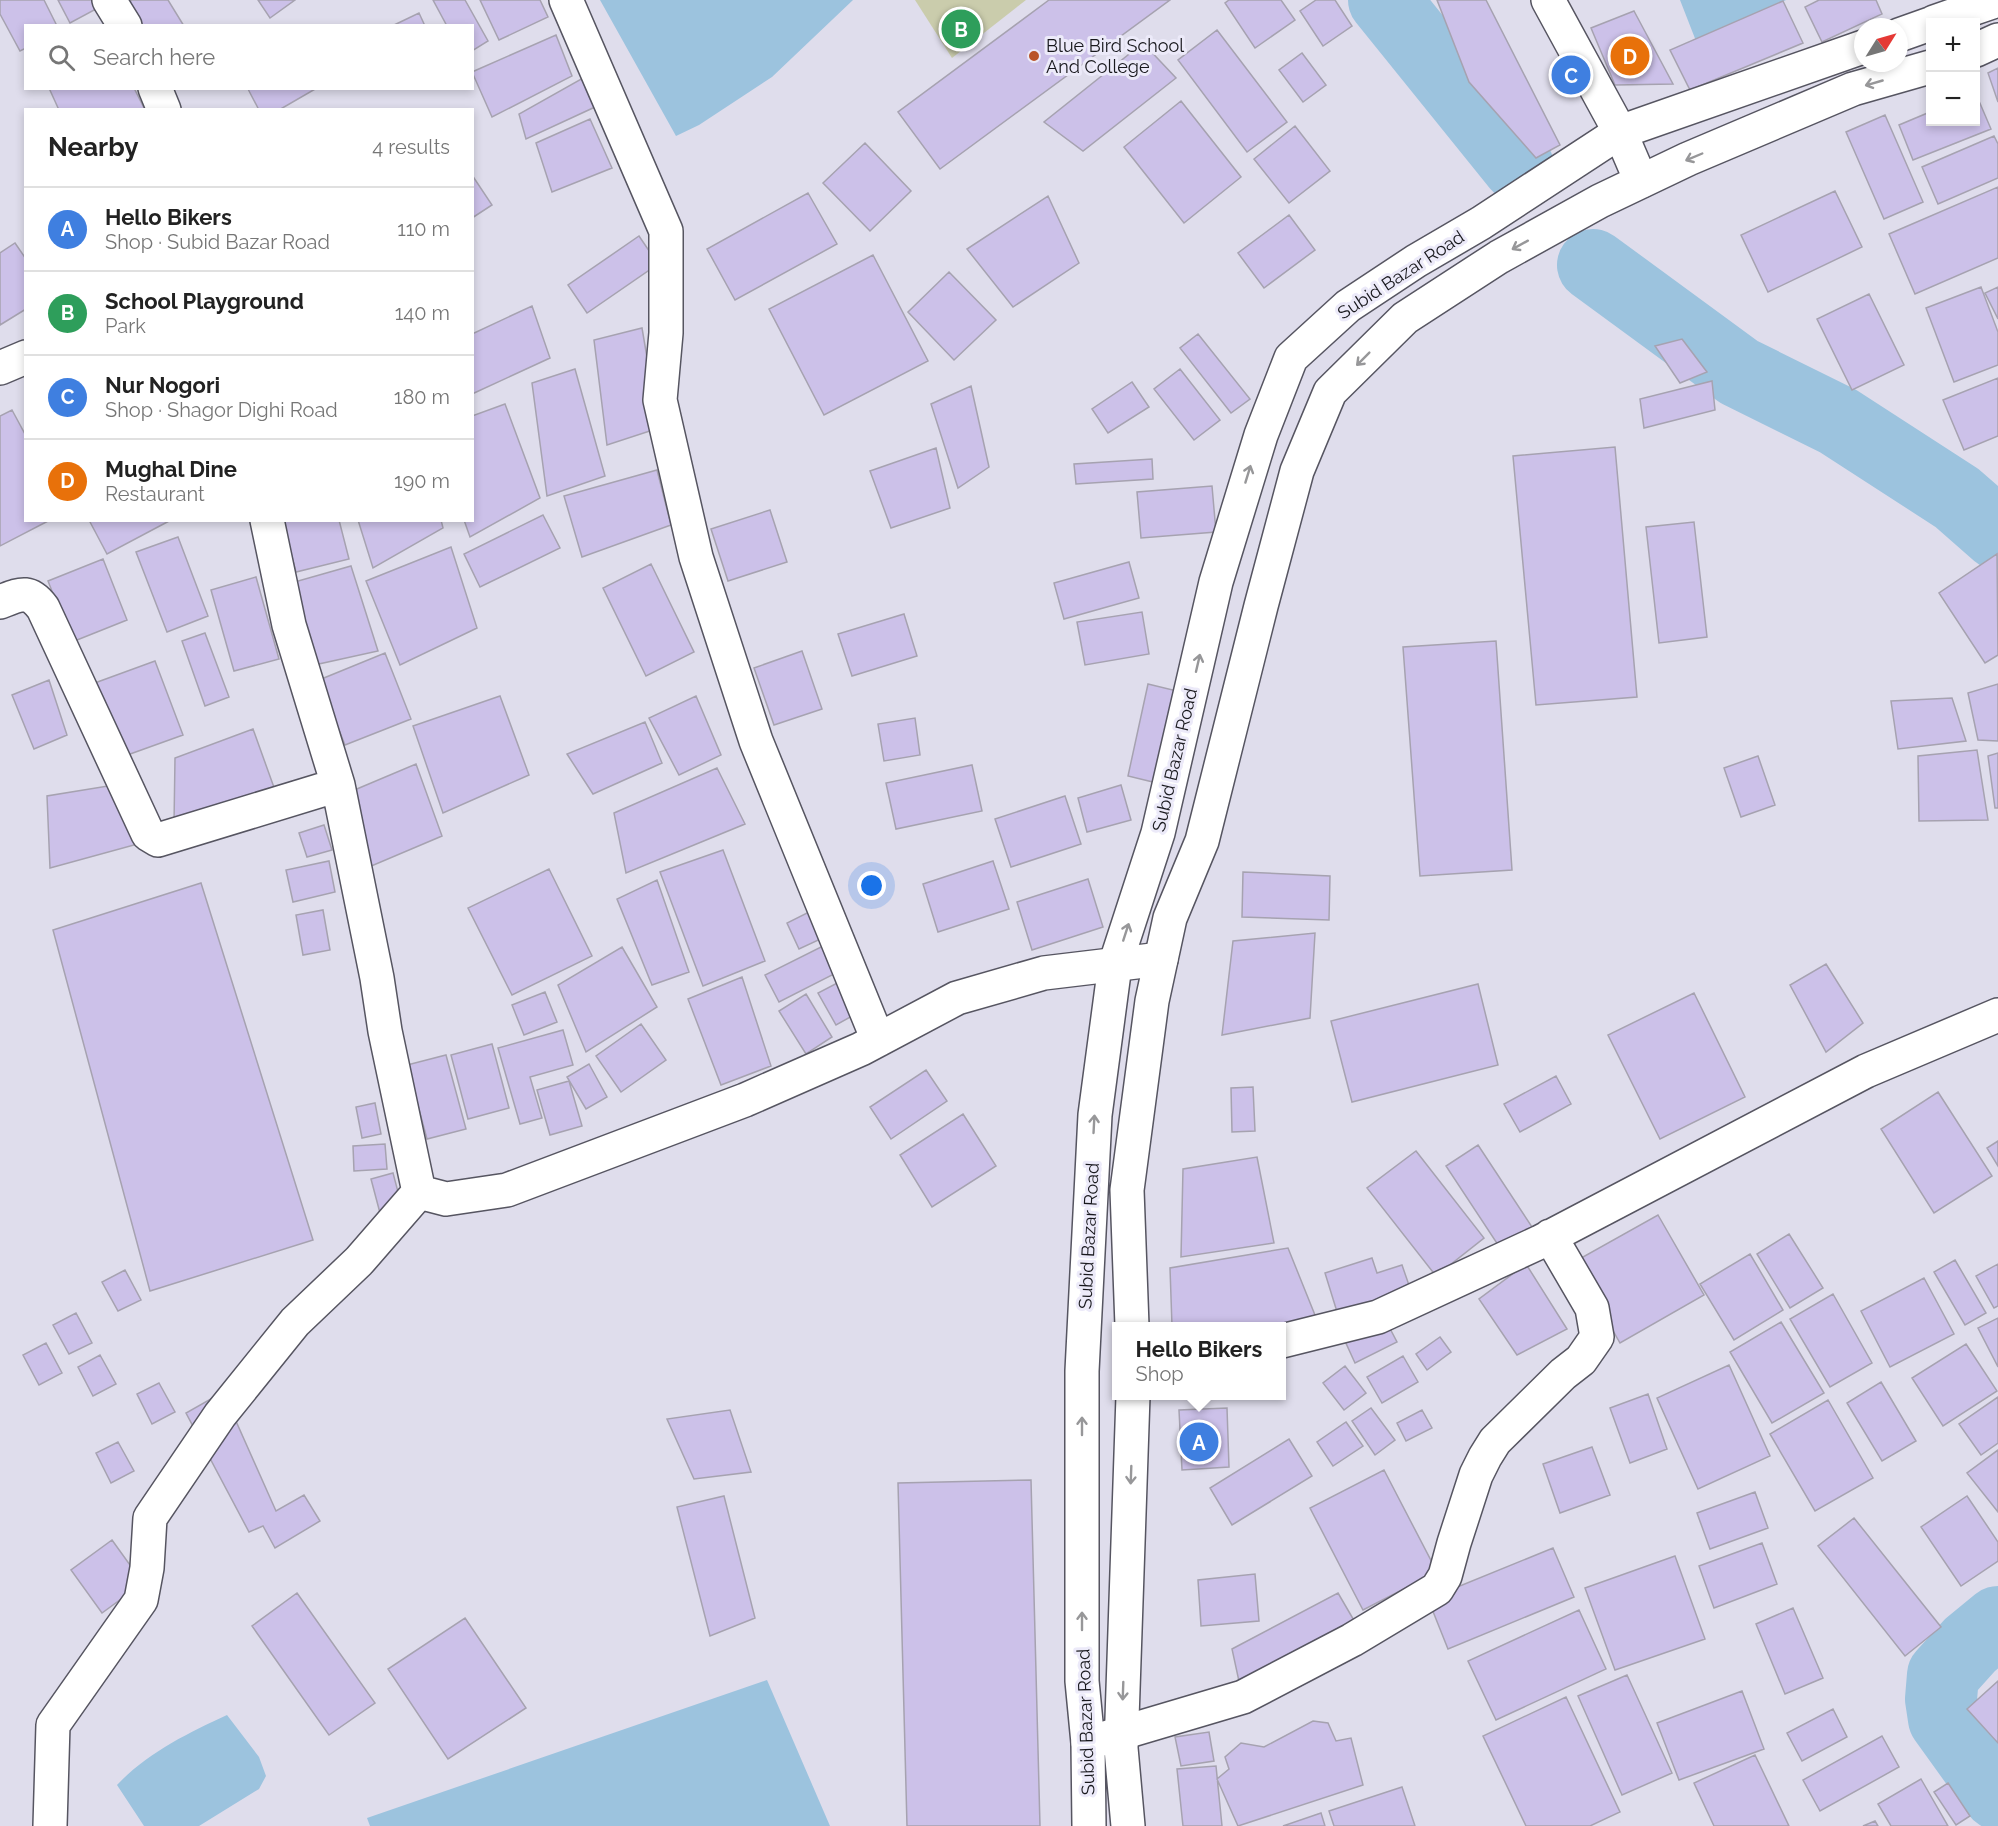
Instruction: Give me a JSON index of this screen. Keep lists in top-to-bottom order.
{
  "streets": {
    "street": ["Subid Bazar Road"]
  },
  "places": ["Blue Bird School And College"],
  "north": "top right",
  "page": {
    "pins": [
      "B",
      "D",
      "C",
      "A"
    ],
    "map_buttons": ["+", "−"],
    "search": "Search here",
    "heading": ["Nearby", "4 results"],
    "list": [
      {
        "mark": "A",
        "name": "Hello Bikers",
        "note": "Shop · Subid Bazar Road",
        "value": "110 m"
      },
      {
        "mark": "B",
        "name": "School Playground",
        "note": "Park",
        "value": "140 m"
      },
      {
        "mark": "C",
        "name": "Nur Nogori",
        "note": "Shop · Shagor Dighi Road",
        "value": "180 m"
      },
      {
        "mark": "D",
        "name": "Mughal Dine",
        "note": "Restaurant",
        "value": "190 m"
      }
    ],
    "popup": ["Hello Bikers", "Shop"]
  }
}
